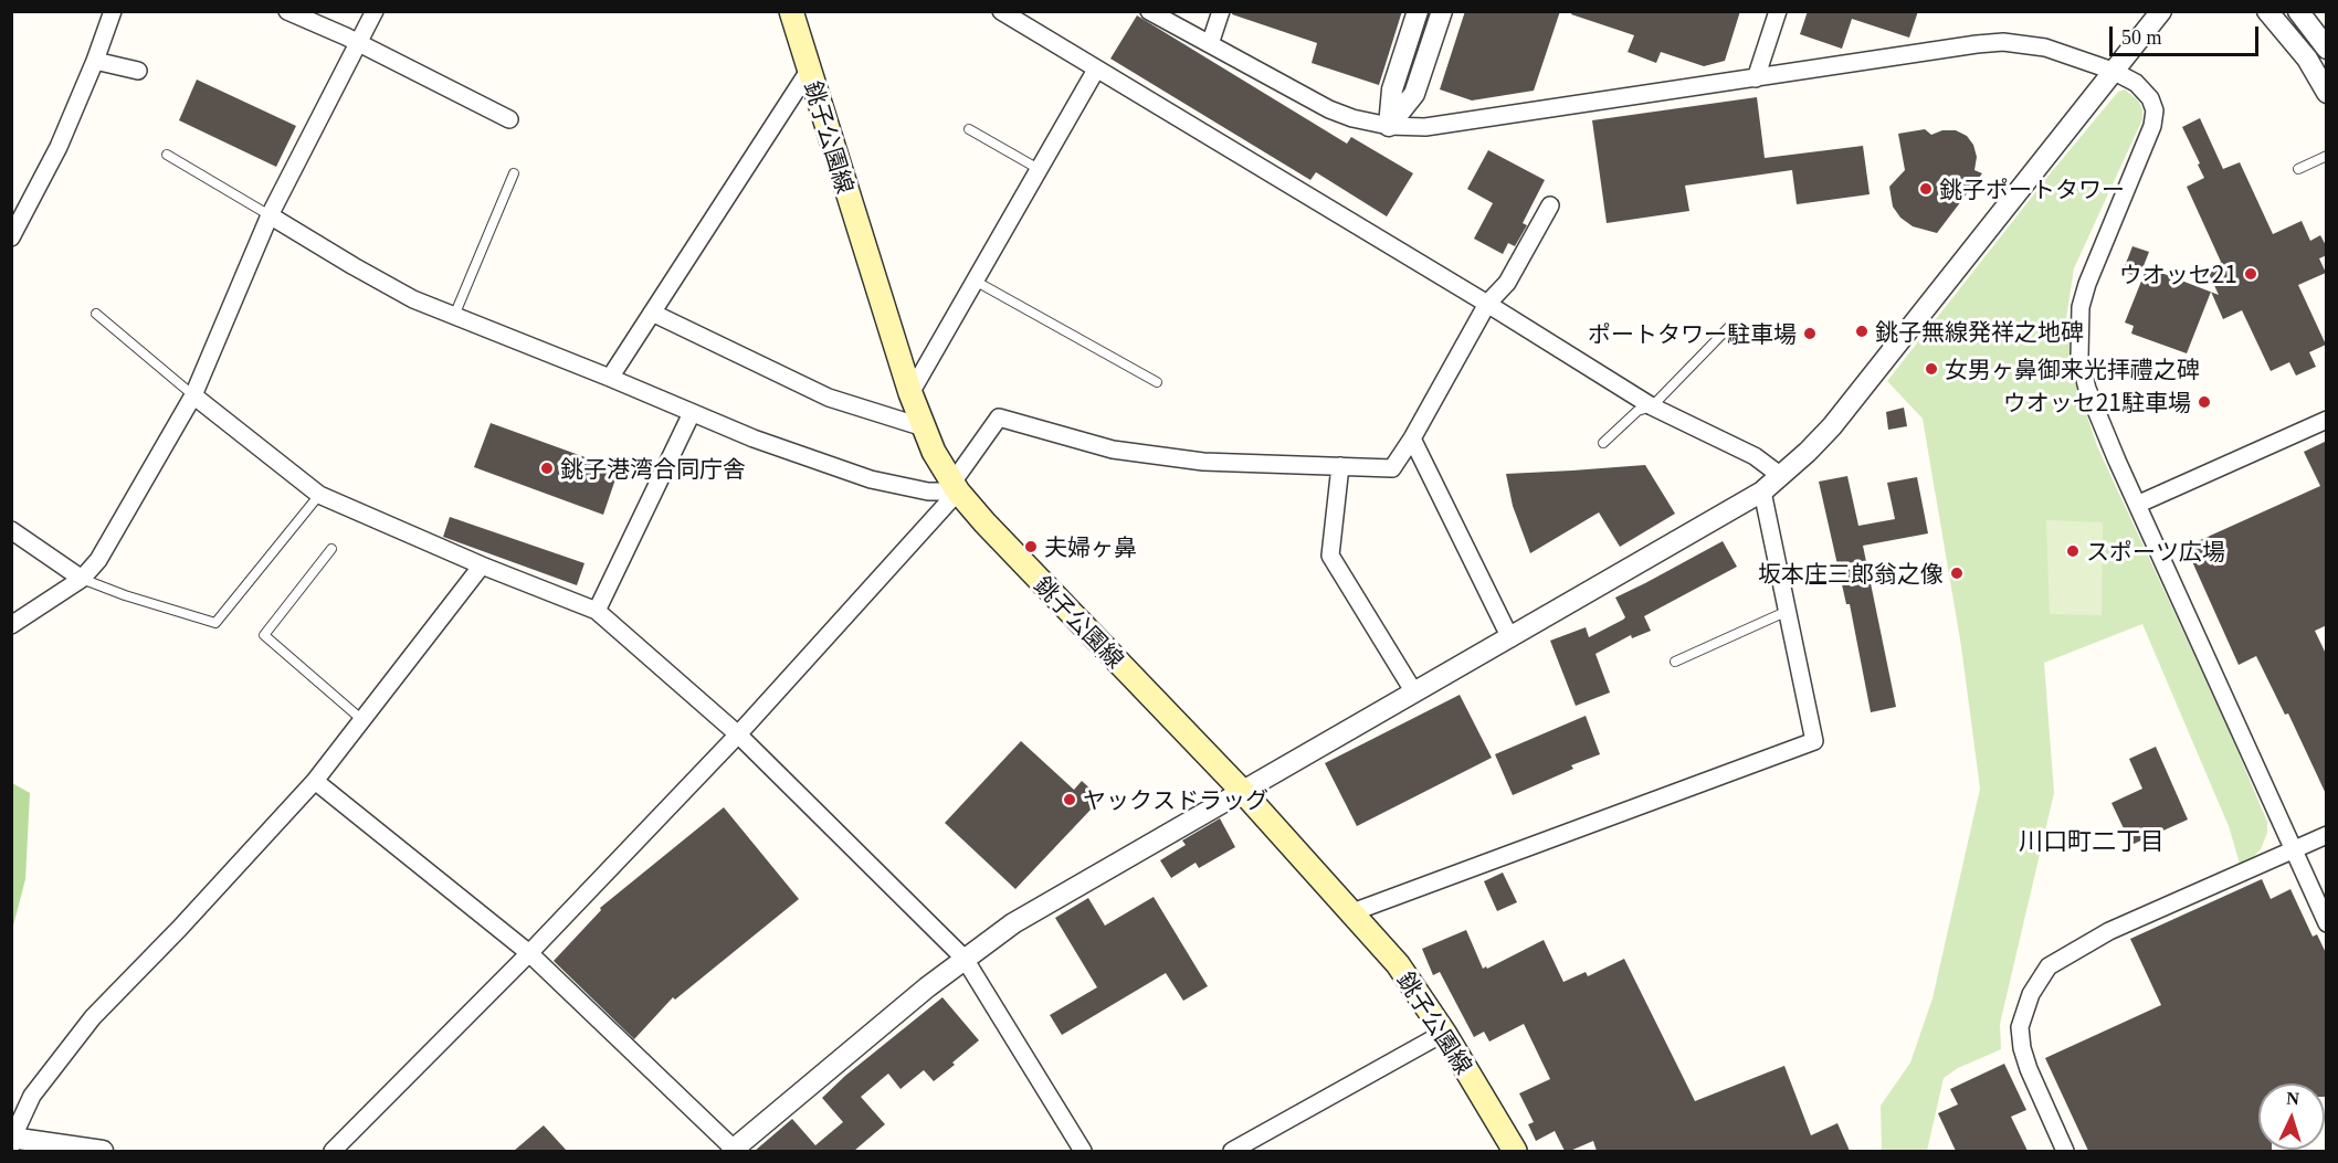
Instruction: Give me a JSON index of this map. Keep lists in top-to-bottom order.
{
  "streets": {
    "main road": ["銚子公園線"]
  },
  "districts": ["川口町二丁目"],
  "places": [
    "銚子ポートタワー",
    "ウオッセ21",
    "銚子無線発祥之地碑",
    "ポートタワー駐車場",
    "女男ヶ鼻御来光拝禮之碑",
    "ウオッセ21駐車場",
    "銚子港湾合同庁舎",
    "夫婦ヶ鼻",
    "スポーツ広場",
    "坂本庄三郎翁之像",
    "ヤックスドラッグ"
  ],
  "scale_bar": "50 m",
  "north": "top"
}
